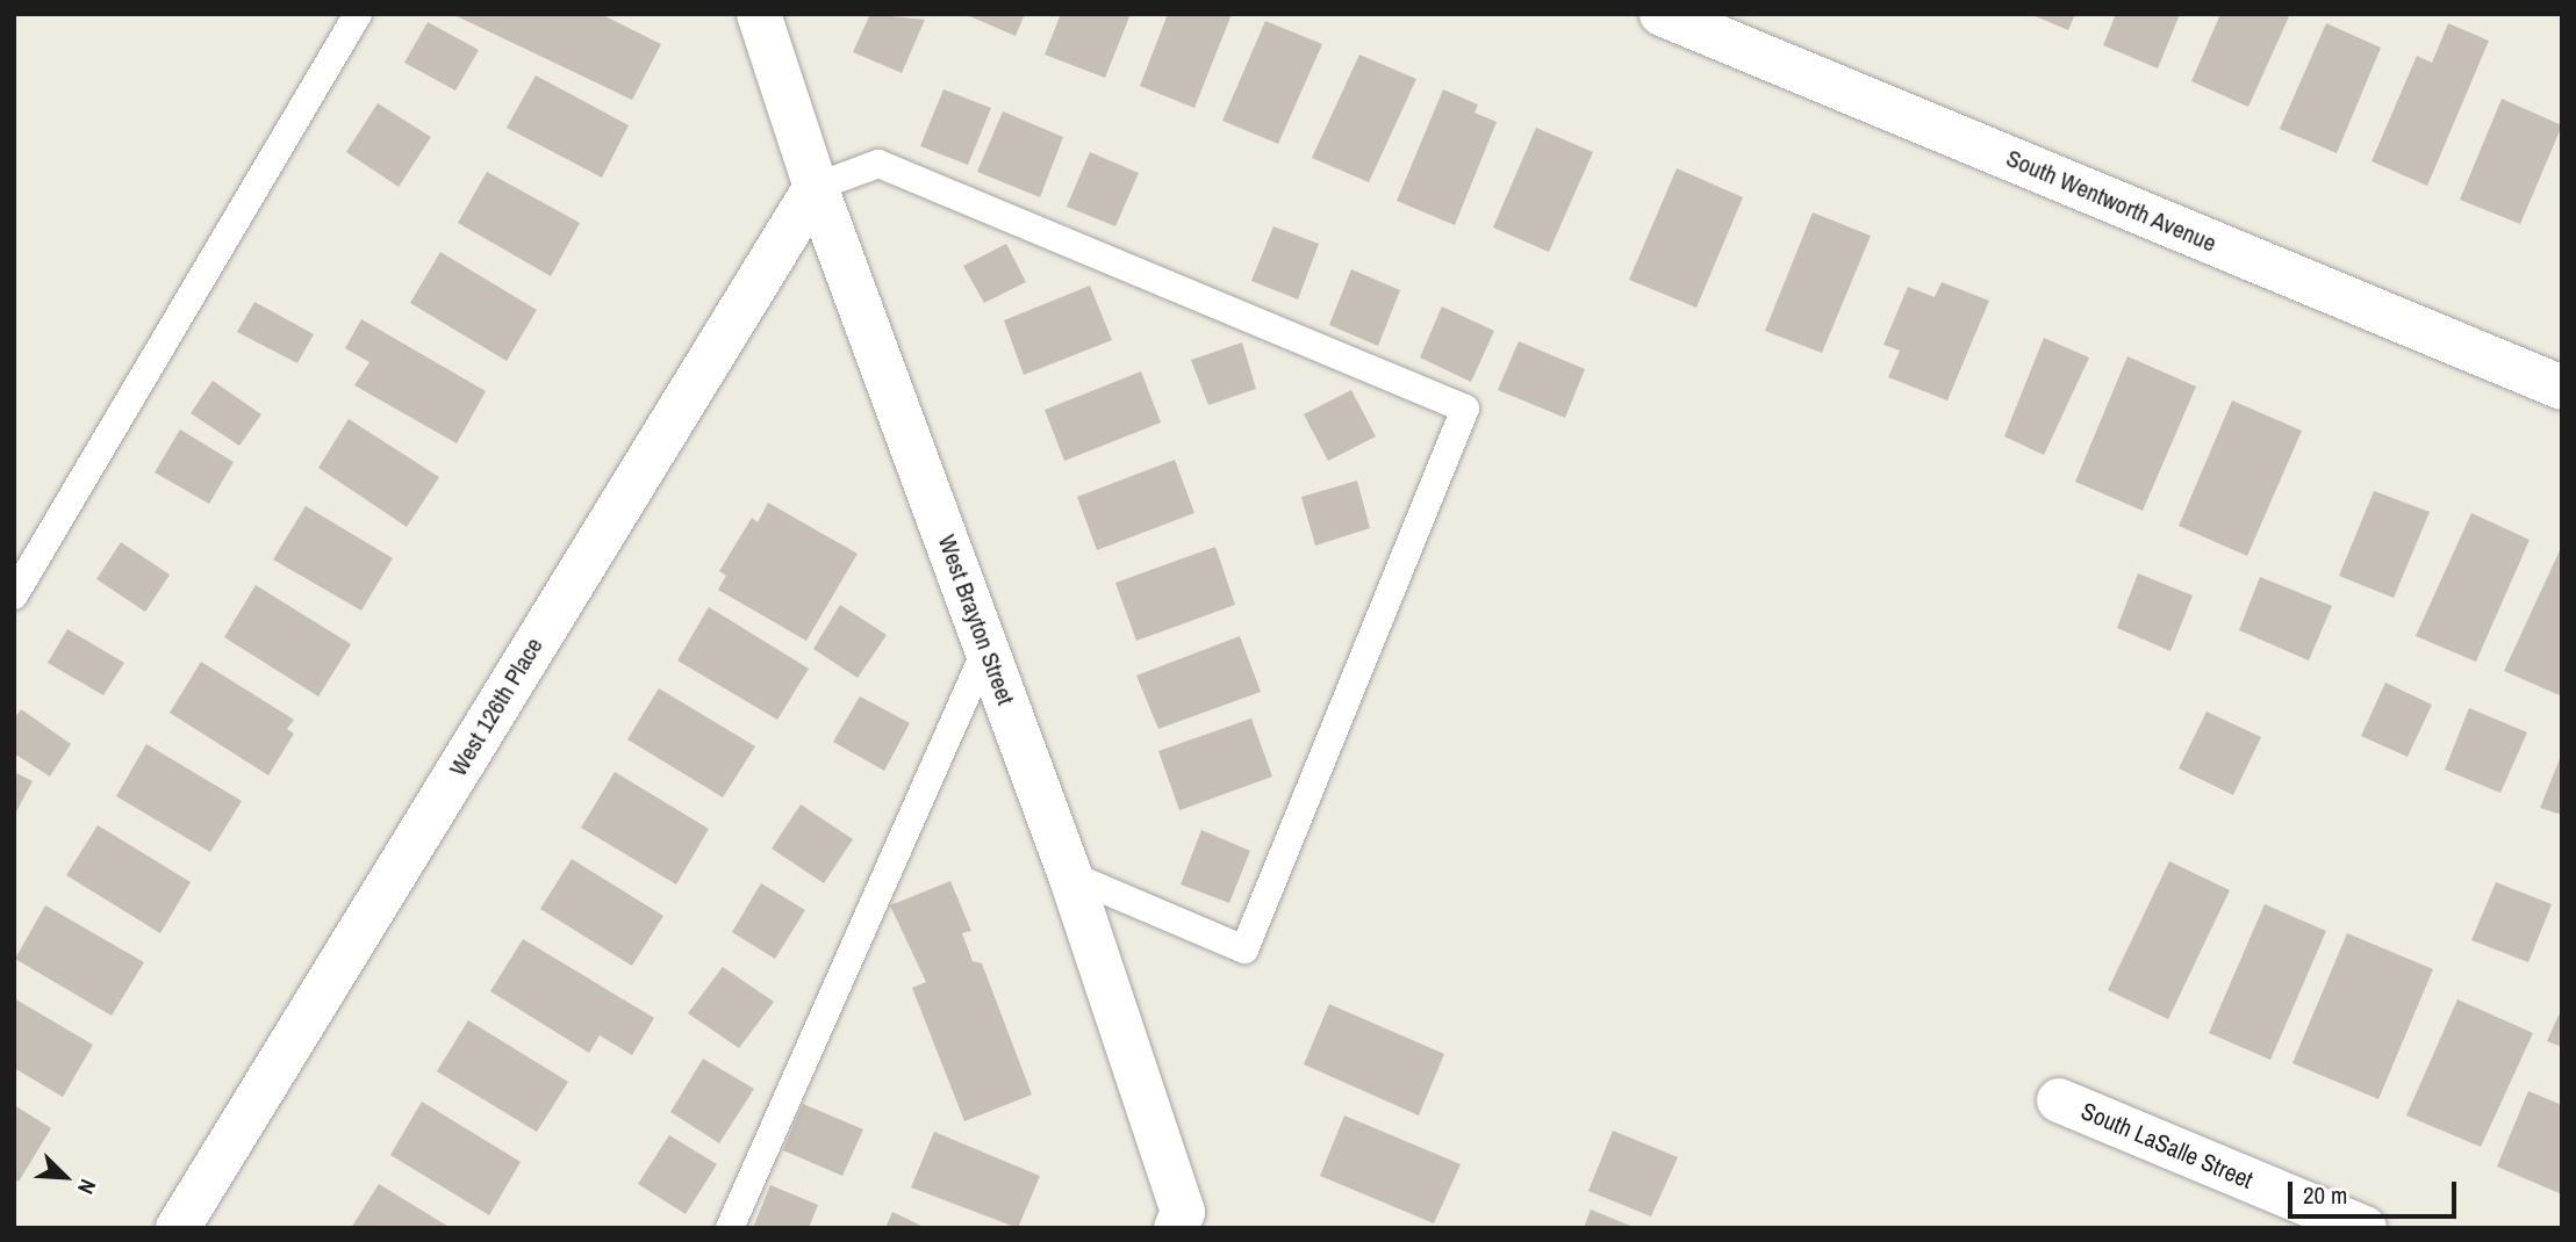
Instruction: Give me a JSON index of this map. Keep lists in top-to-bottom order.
{
  "streets": {
    "street": [
      "South Wentworth Avenue",
      "West Brayton Street",
      "West 126th Place",
      "South LaSalle Street"
    ]
  },
  "crossings": [
    ["West Brayton Street", "West 126th Place"]
  ],
  "scale_bar": "20 m",
  "north": "bottom right"
}
